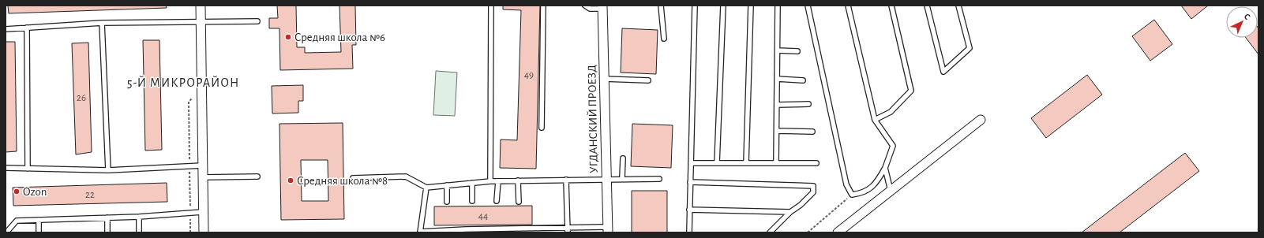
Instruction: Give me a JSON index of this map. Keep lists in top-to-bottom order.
{
  "streets": {
    "street": ["УГДАНСКИЙ ПРОЕЗД"]
  },
  "districts": ["5-Й МИКРОРАЙОН"],
  "places": ["Средняя школа №6", "Средняя школа №8", "Ozon"],
  "house_numbers": [
    "49",
    "26",
    "22",
    "44"
  ],
  "north": "top right"
}
